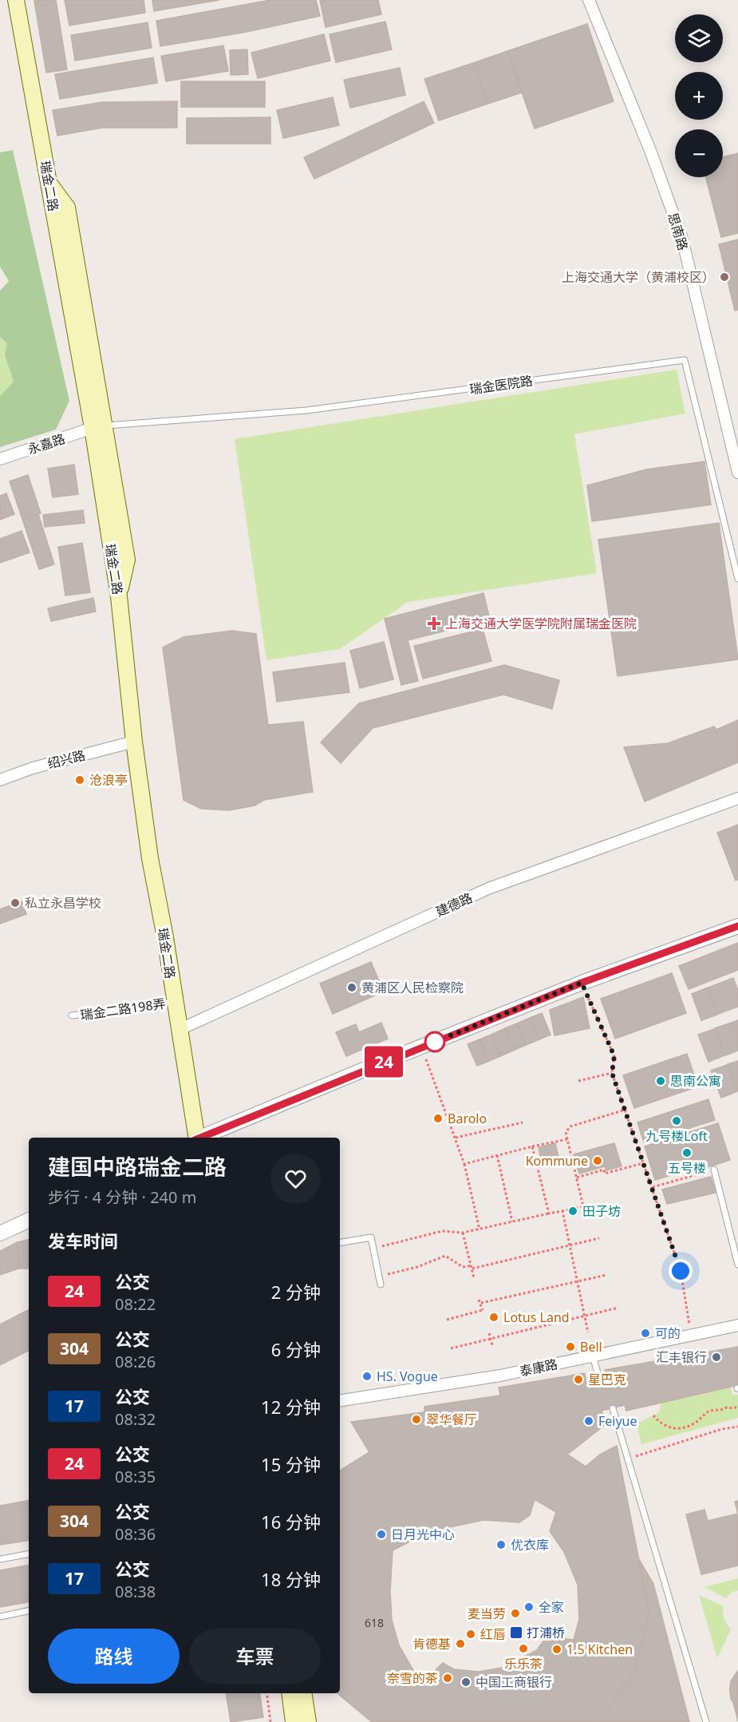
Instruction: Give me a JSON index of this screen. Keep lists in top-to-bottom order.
{
  "streets": {
    "main road": ["瑞金二路"],
    "street": [
      "思南路",
      "永嘉路",
      "绍兴路",
      "建德路",
      "泰康路"
    ],
    "lane": ["瑞金医院路", "瑞金二路198弄"]
  },
  "crossings": [
    ["瑞金二路", "瑞金医院路"],
    ["瑞金二路", "永嘉路"],
    ["瑞金二路", "绍兴路"],
    ["瑞金二路", "建德路"],
    ["瑞金二路", "瑞金二路198弄"],
    ["瑞金医院路", "永嘉路"]
  ],
  "places": {
    "other": [
      "上海交通大学（黄浦校区）",
      "沧浪亭",
      "私立永昌学校",
      "黄浦区人民检察院",
      "思南公寓",
      "Barolo",
      "九号楼Loft",
      "五号楼",
      "Kommune",
      "田子坊",
      "Lotus Land",
      "可的",
      "Bell",
      "汇丰银行",
      "HS. Vogue",
      "星巴克",
      "翠华餐厅",
      "Feiyue",
      "日月光中心",
      "优衣库",
      "全家",
      "麦当劳",
      "红唇",
      "肯德基",
      "乐乐茶",
      "1.5 Kitchen",
      "奈雪的茶",
      "中国工商银行"
    ],
    "health": ["上海交通大学医学院附属瑞金医院"],
    "transit": ["打浦桥"]
  },
  "lines": ["bus line 24"],
  "house_numbers": ["618"],
  "page": {
    "on_map": "24",
    "map_buttons": ["+", "−"],
    "heading": [
      ["建国中路瑞金二路", "步行 · 4 分钟 · 240 m"],
      "发车时间"
    ],
    "list": [
      {
        "mark": "24",
        "name": "公交",
        "note": "08:22",
        "value": "2 分钟"
      },
      {
        "mark": "304",
        "name": "公交",
        "note": "08:26",
        "value": "6 分钟"
      },
      {
        "mark": "17",
        "name": "公交",
        "note": "08:32",
        "value": "12 分钟"
      },
      {
        "mark": "24",
        "name": "公交",
        "note": "08:35",
        "value": "15 分钟"
      },
      {
        "mark": "304",
        "name": "公交",
        "note": "08:36",
        "value": "16 分钟"
      },
      {
        "mark": "17",
        "name": "公交",
        "note": "08:38",
        "value": "18 分钟"
      }
    ],
    "buttons": ["路线", "车票"]
  }
}
